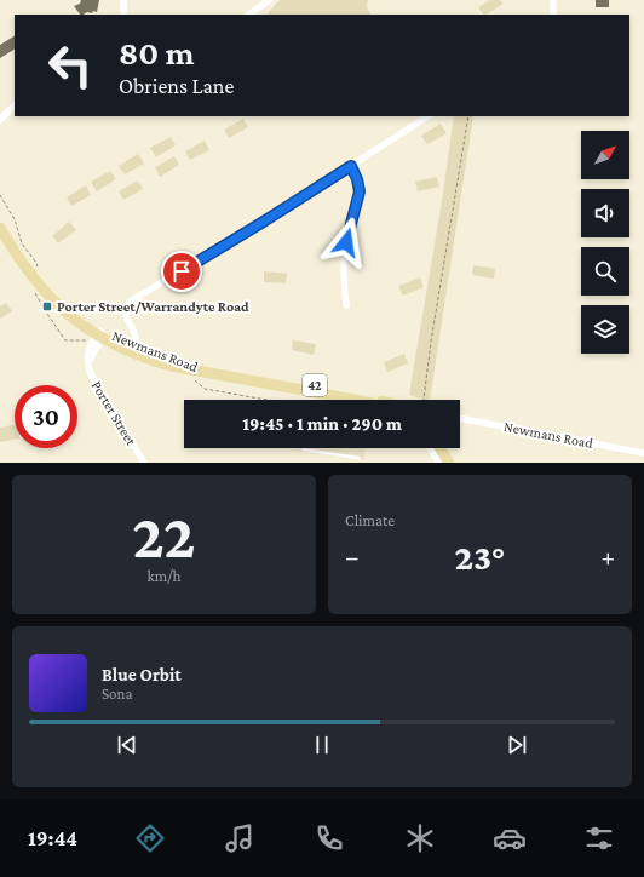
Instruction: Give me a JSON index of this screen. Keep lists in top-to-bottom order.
{
  "streets": {
    "main road": ["Newmans Road", "42"],
    "street": ["Porter Street"]
  },
  "crossings": [
    ["Newmans Road", "42"],
    ["Newmans Road", "Porter Street"],
    ["42", "Porter Street"]
  ],
  "places": {
    "transit": ["Porter Street/Warrandyte Road"]
  },
  "north": "top right",
  "page": {
    "turn": ["80 m", "Obriens Lane"],
    "limit": "30",
    "trip": "19:45 · 1 min · 290 m",
    "tile": [
      ["22", "km/h"],
      "Climate"
    ],
    "heat": ["−", "23°", "+"],
    "song": ["Blue Orbit", "Sona"],
    "tabs": "19:44"
  }
}
